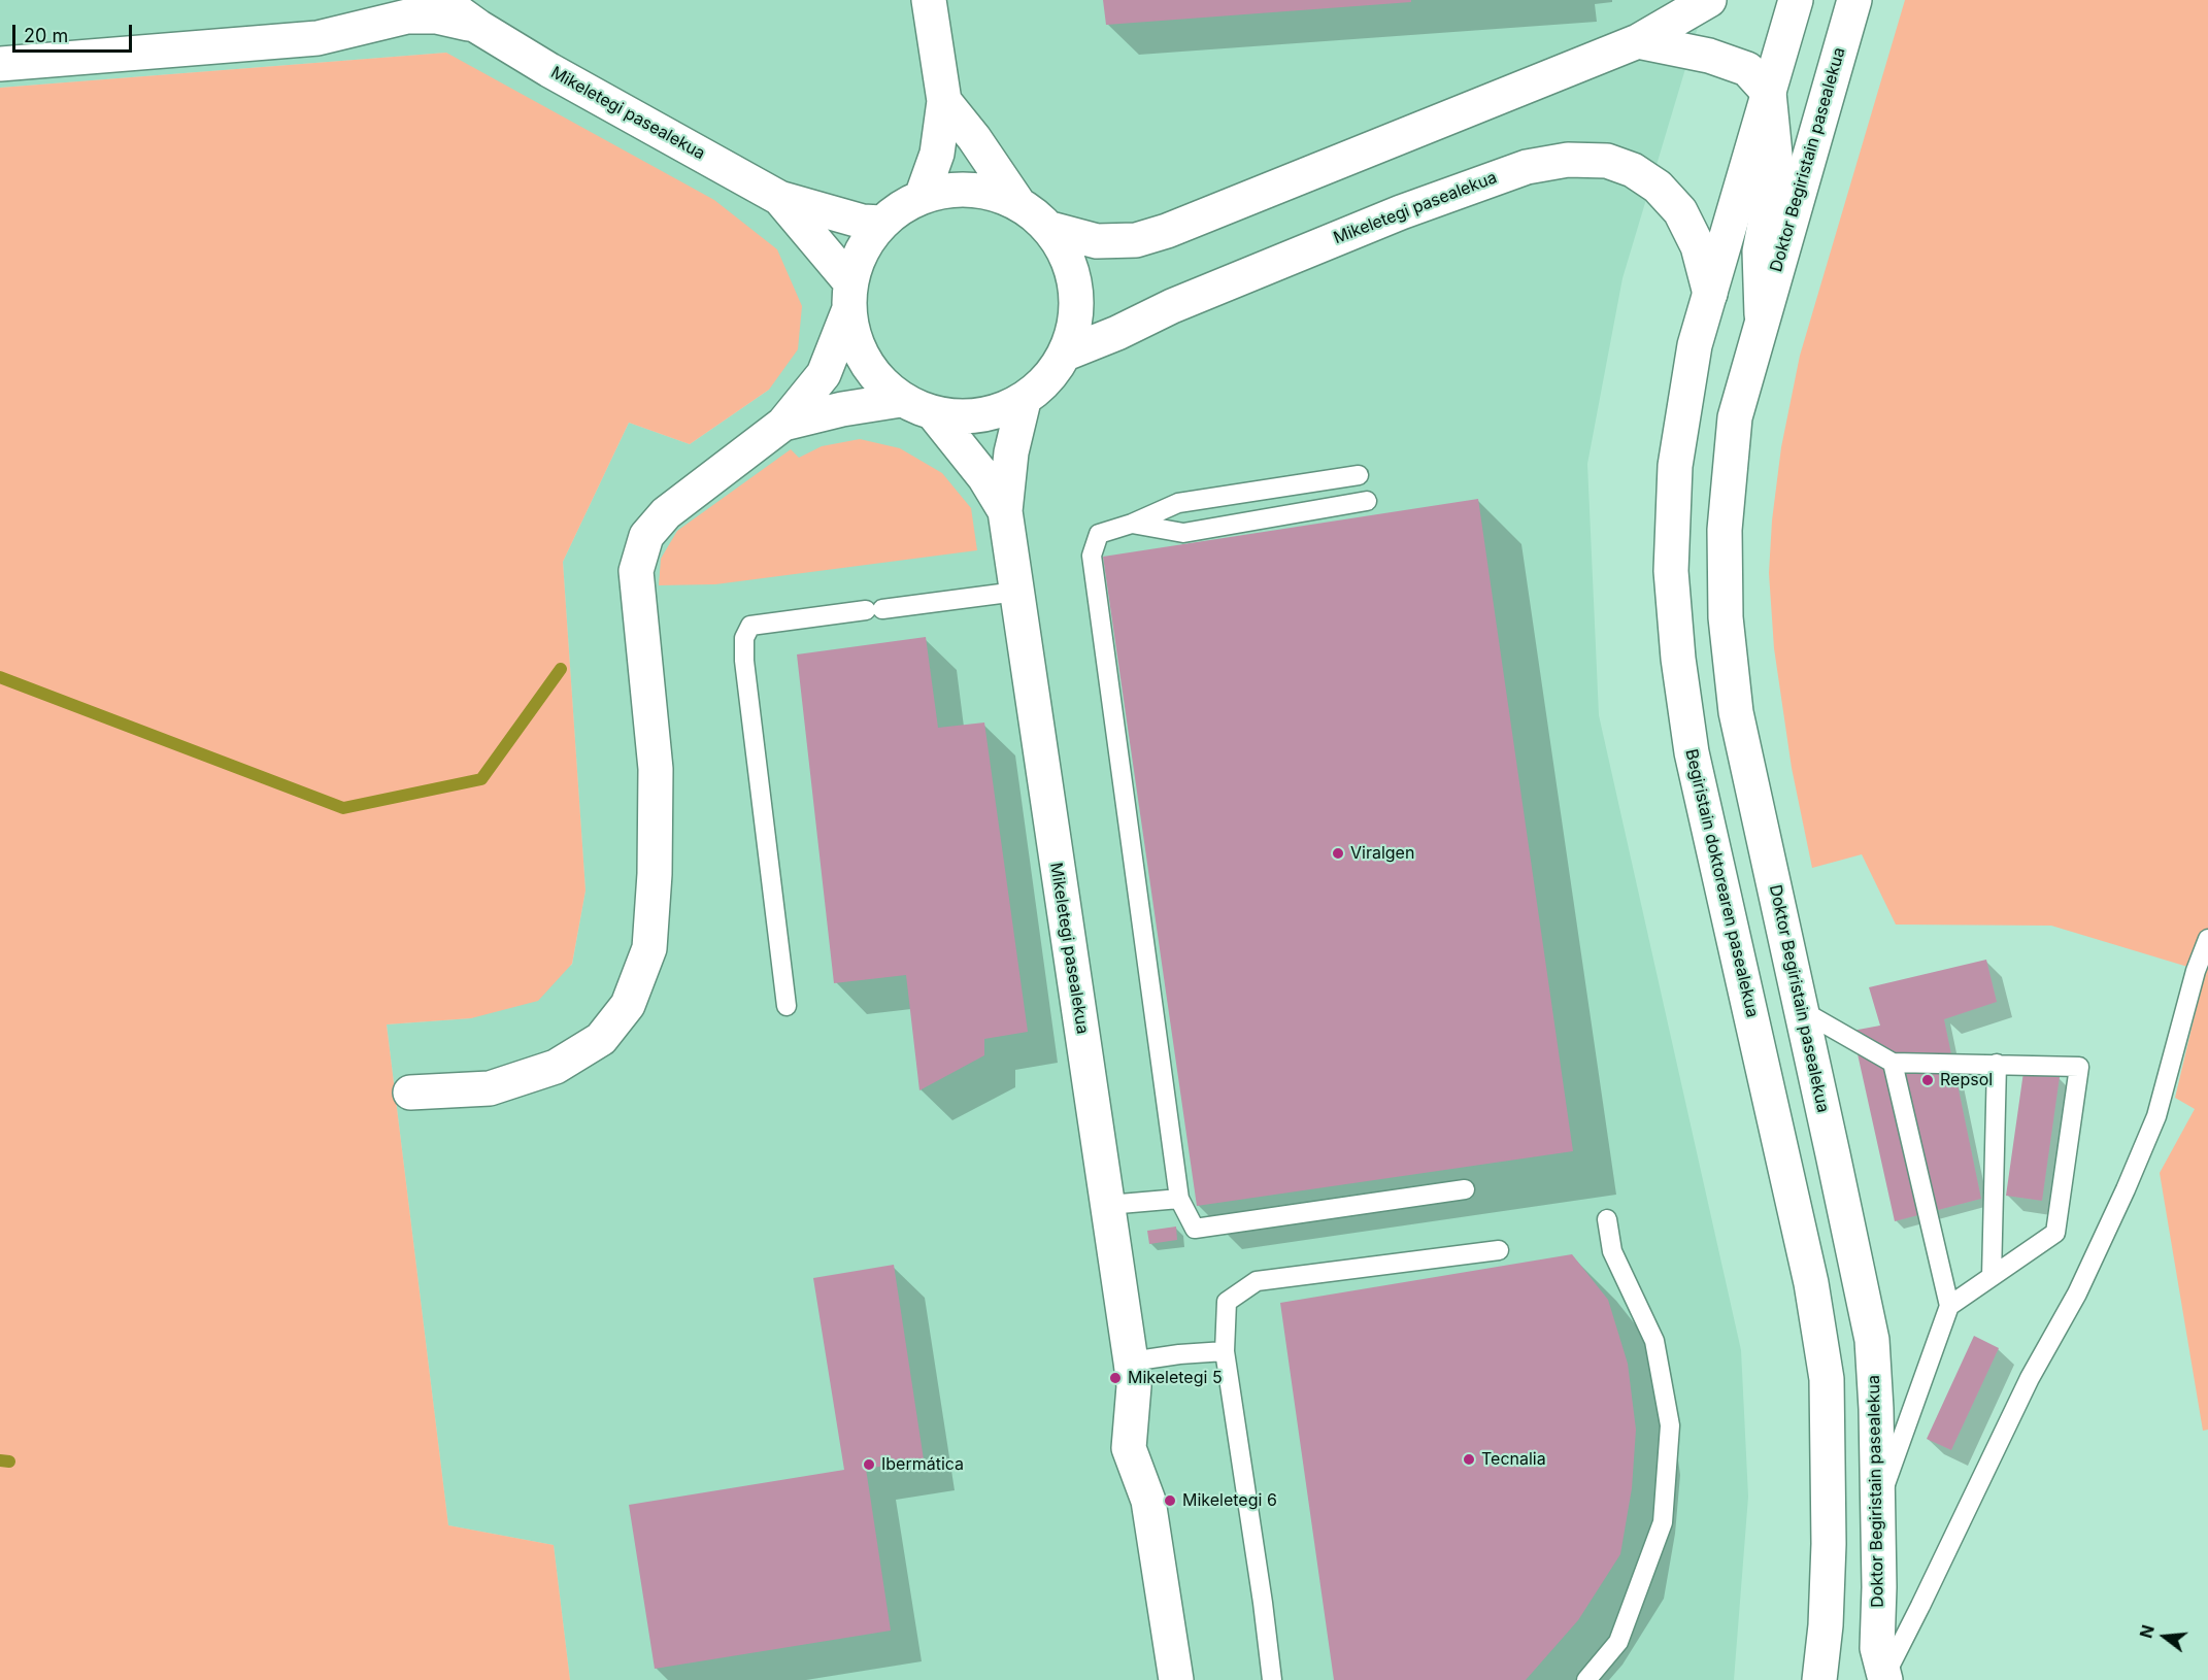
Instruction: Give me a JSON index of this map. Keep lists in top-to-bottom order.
{
  "streets": {
    "street": ["Mikeletegi pasealekua", "Doktor Begiristain pasealekua", "Begiristain doktorearen pasealekua"]
  },
  "crossings": [
    ["Mikeletegi pasealekua", "Begiristain doktorearen pasealekua"],
    ["Doktor Begiristain pasealekua", "Begiristain doktorearen pasealekua"]
  ],
  "places": [
    "Viralgen",
    "Repsol",
    "Mikeletegi 5",
    "Tecnalia",
    "Ibermática",
    "Mikeletegi 6"
  ],
  "scale_bar": "20 m",
  "north": "left"
}
